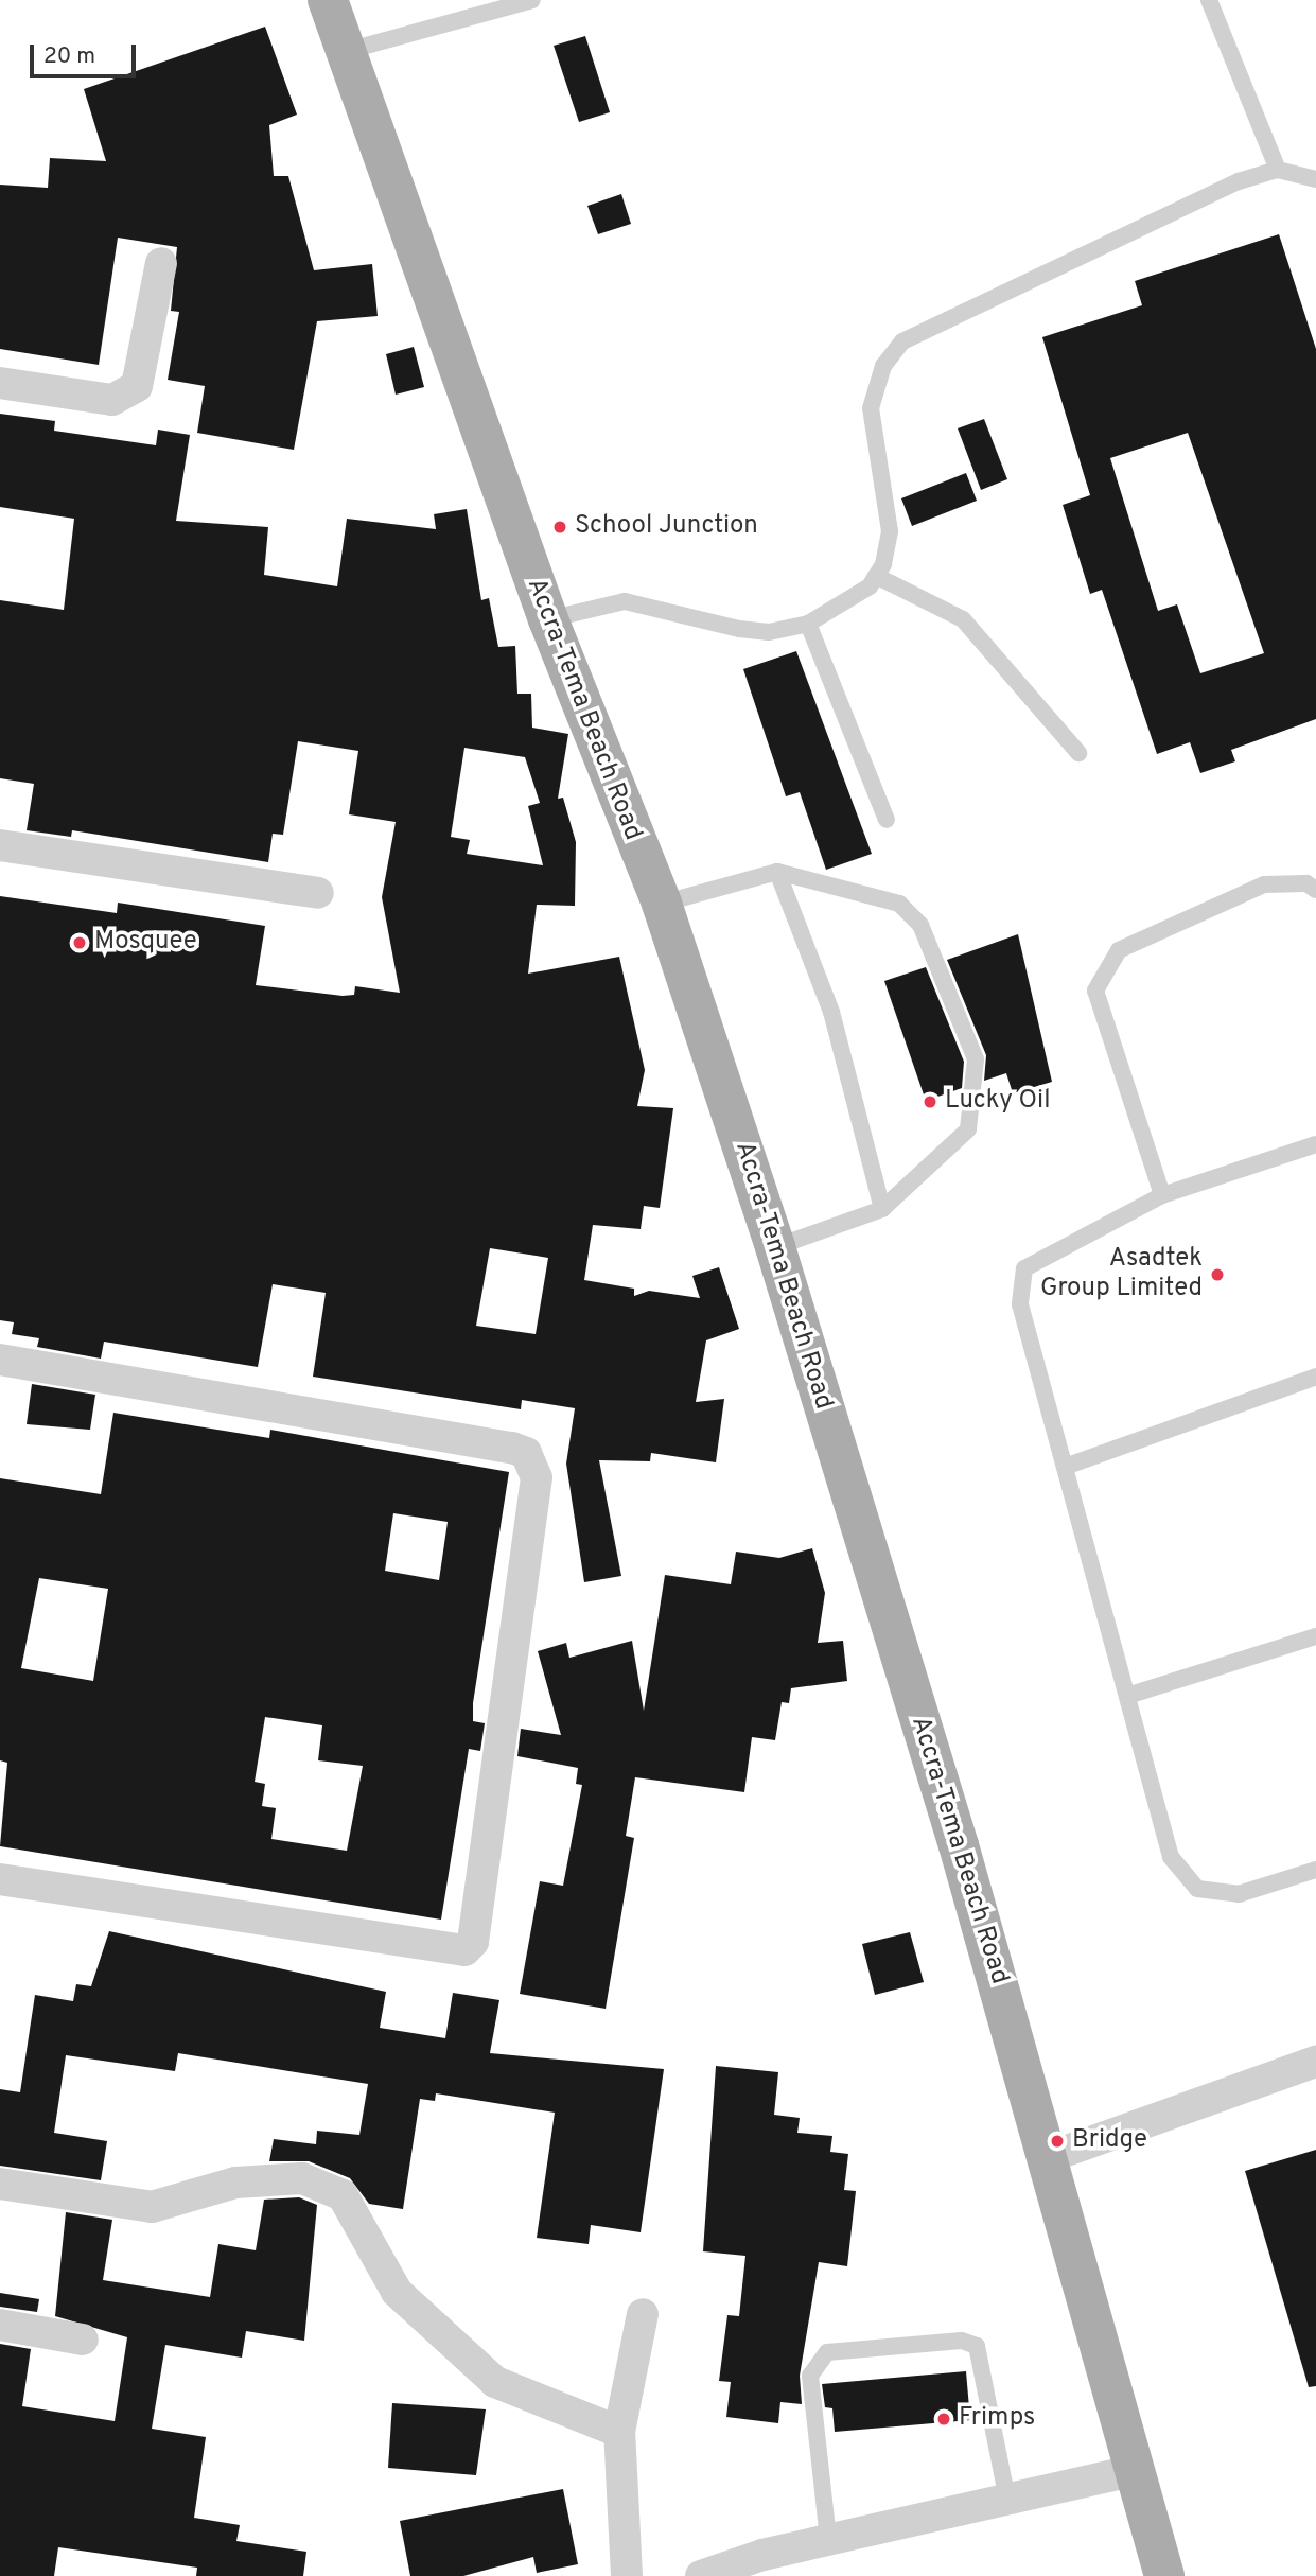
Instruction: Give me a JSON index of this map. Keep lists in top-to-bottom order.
{
  "streets": {
    "main road": ["Accra-Tema Beach Road"]
  },
  "places": [
    "School Junction",
    "Mosquee",
    "Lucky Oil",
    "Asadtek Group Limited",
    "Bridge",
    "Frimps"
  ],
  "scale_bar": "20 m"
}
